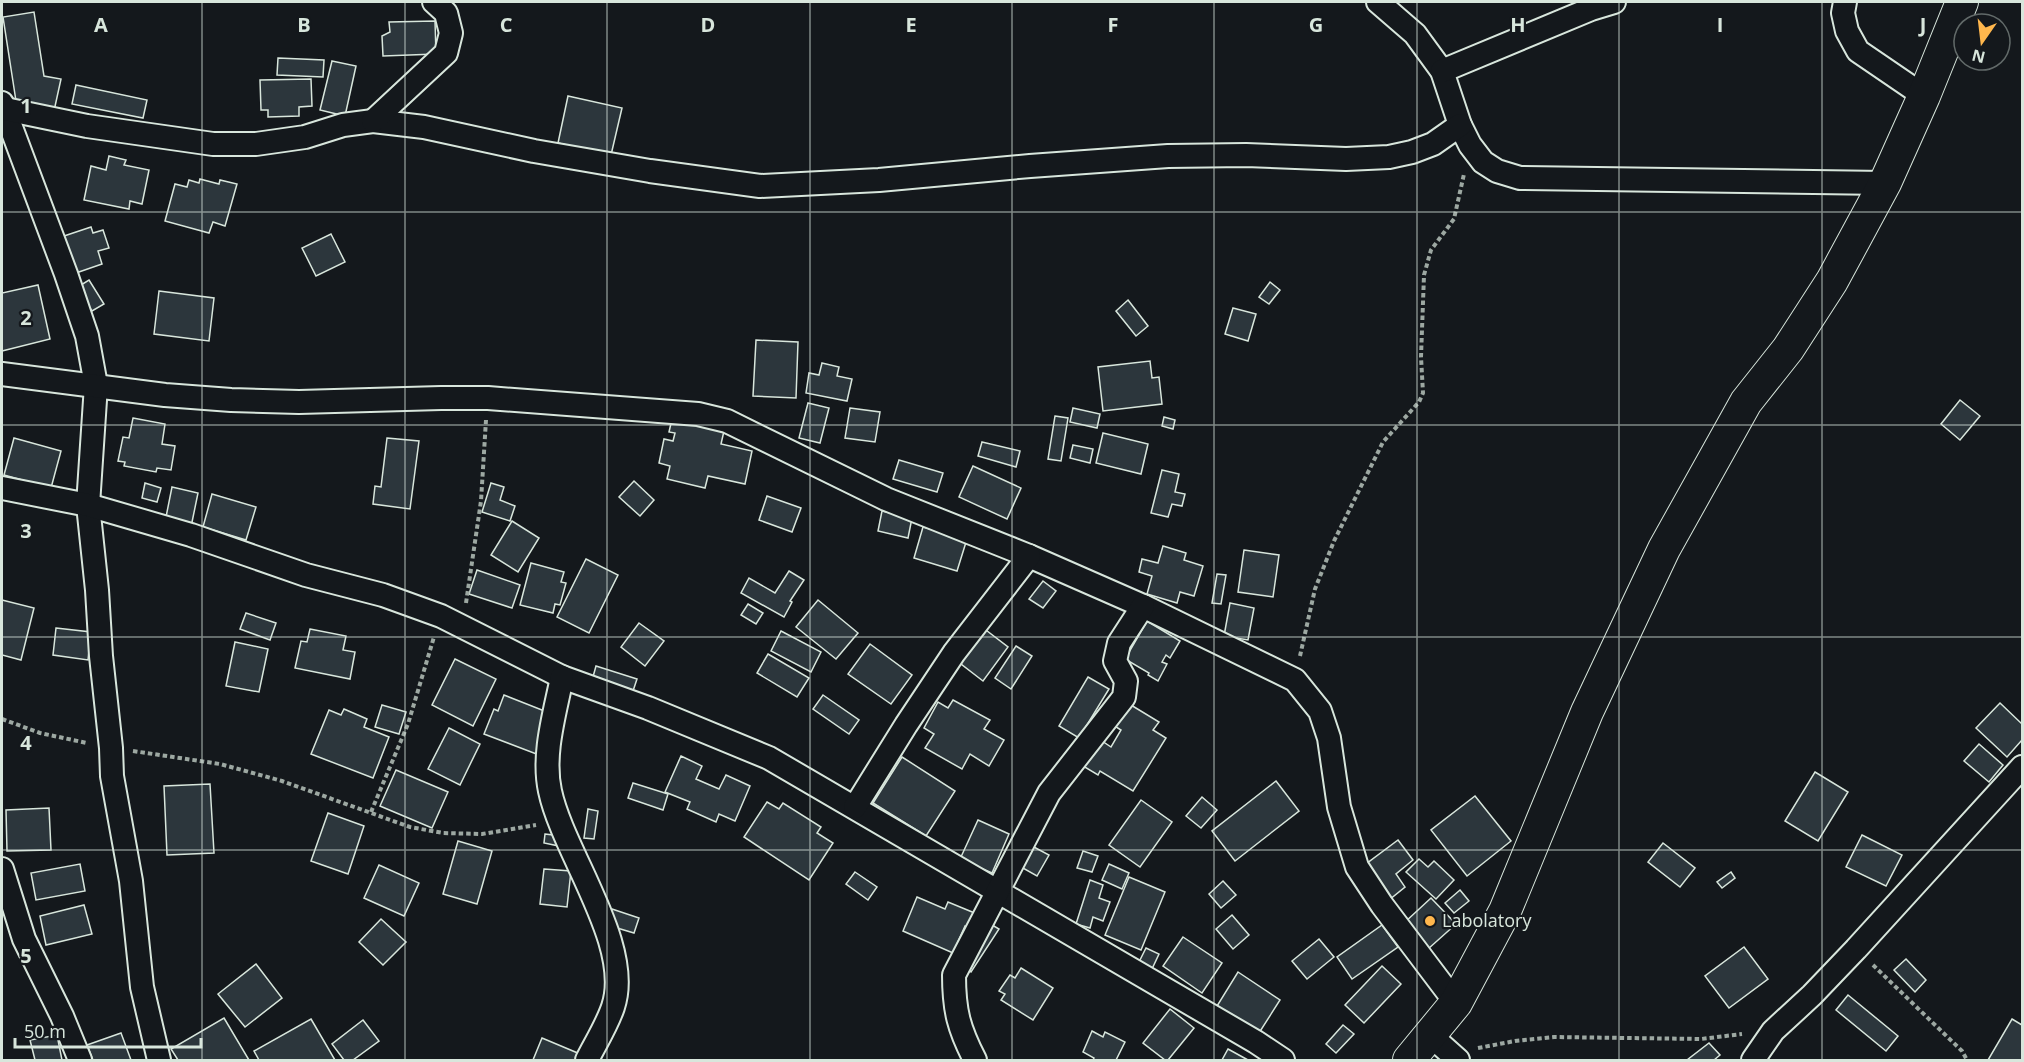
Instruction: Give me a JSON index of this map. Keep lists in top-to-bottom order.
{
  "places": ["Labolatory"],
  "scale_bar": "50 m",
  "north": "bottom",
  "grid": {
    "columns": [
      "A",
      "B",
      "C",
      "D",
      "E",
      "F",
      "G",
      "H",
      "I",
      "J"
    ],
    "rows": [
      "1",
      "2",
      "3",
      "4",
      "5"
    ]
  }
}
